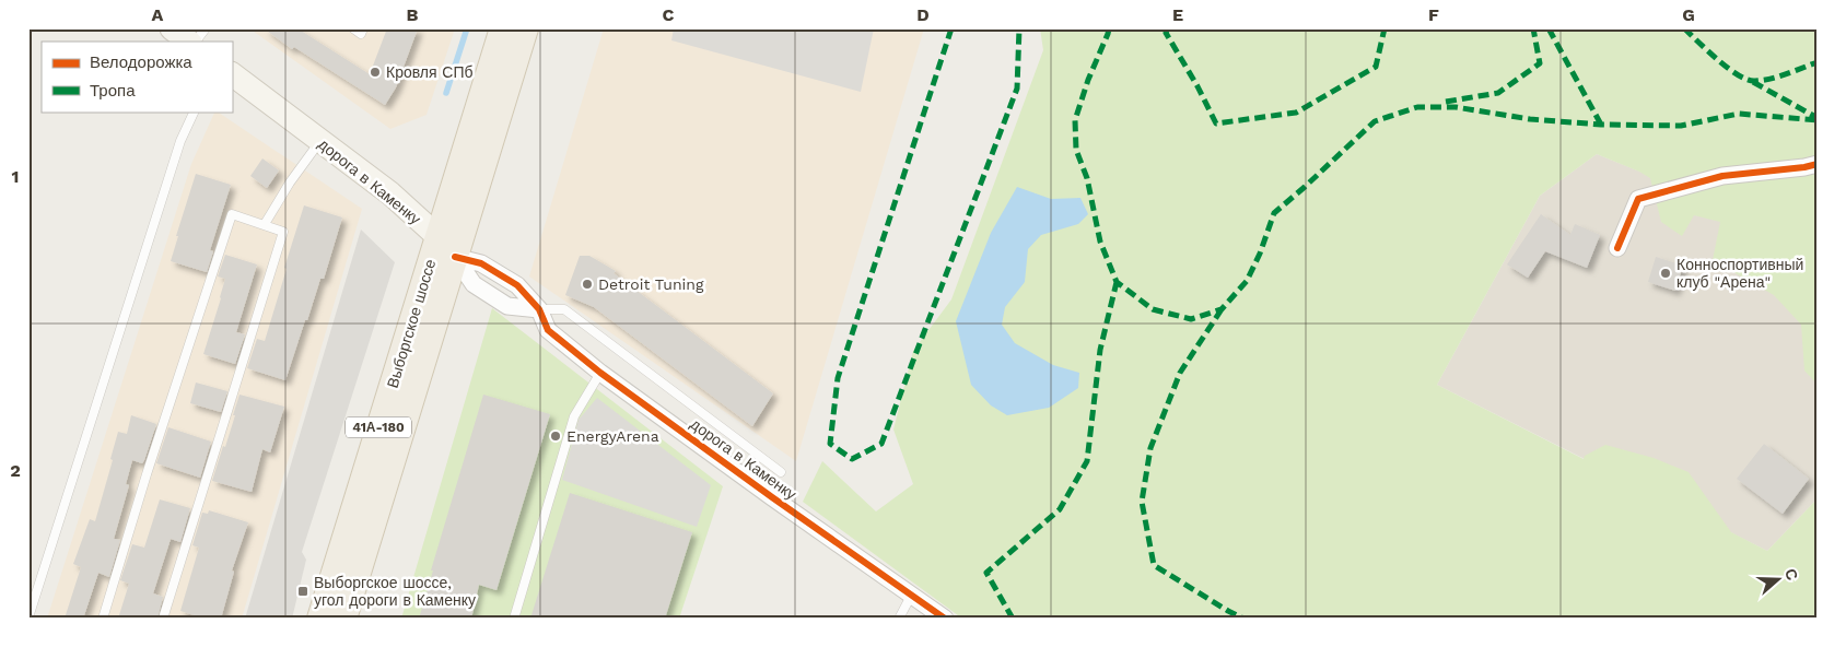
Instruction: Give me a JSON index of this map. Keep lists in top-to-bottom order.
{
  "streets": {
    "main road": ["Выборгское шоссе", "41А-180"],
    "street": ["дорога в Каменку"]
  },
  "crossings": [
    ["дорога в Каменку", "Выборгское шоссе"]
  ],
  "places": {
    "other": [
      "Кровля СПб",
      "Конноспортивный клуб \"Арена\"",
      "Detroit Tuning",
      "EnergyArena"
    ],
    "transit": ["Выборгское шоссе, угол дороги в Каменку"]
  },
  "legend": ["Велодорожка", "Тропа"],
  "north": "right",
  "grid": {
    "columns": [
      "A",
      "B",
      "C",
      "D",
      "E",
      "F",
      "G"
    ],
    "rows": ["1", "2"]
  }
}
